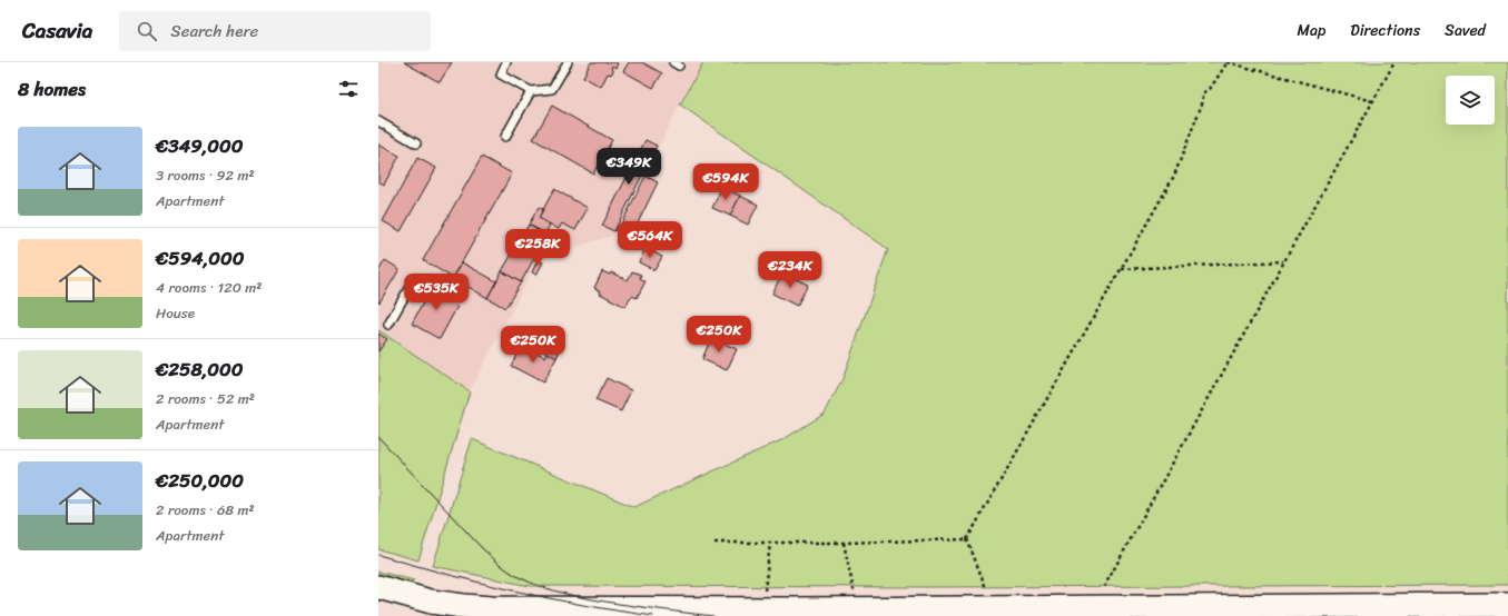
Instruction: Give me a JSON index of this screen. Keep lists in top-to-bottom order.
{
  "page": {
    "header": "Casavia",
    "search": "Search here",
    "nav": ["Map", "Directions", "Saved"],
    "heading": "8 homes",
    "list": [
      {
        "name": "€349,000",
        "note": "3 rooms · 92 m² · Apartment"
      },
      {
        "name": "€594,000",
        "note": "4 rooms · 120 m² · House"
      },
      {
        "name": "€258,000",
        "note": "2 rooms · 52 m² · Apartment"
      },
      {
        "name": "€250,000",
        "note": "2 rooms · 68 m² · Apartment"
      }
    ],
    "price": [
      "€349K",
      "€594K",
      "€564K",
      "€258K",
      "€234K",
      "€535K",
      "€250K",
      "€250K"
    ]
  }
}
